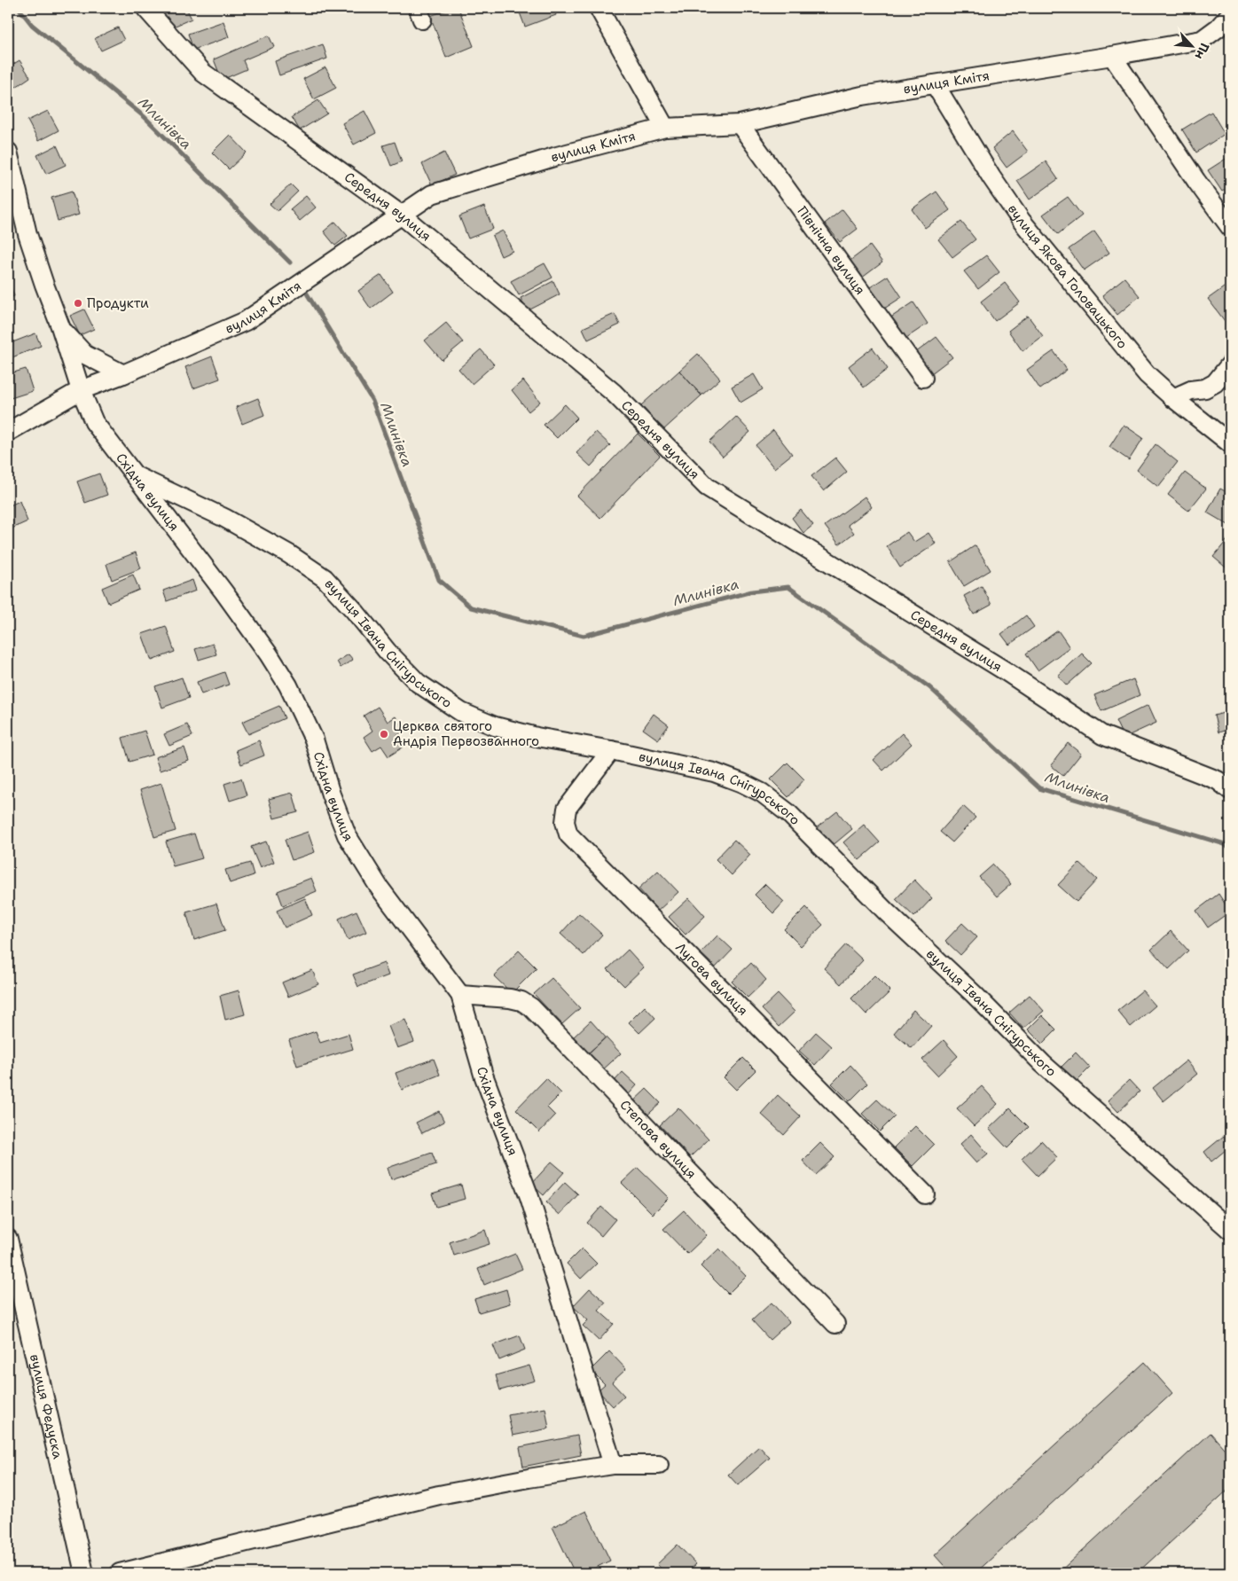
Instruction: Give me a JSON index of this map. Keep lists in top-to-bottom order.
{
  "streets": {
    "street": [
      "вулиця Кмітя",
      "Середня вулиця",
      "Північна вулиця",
      "вулиця Якова Головацького",
      "Східна вулиця",
      "вулиця Івана Снігурського",
      "Лугова вулиця",
      "Степова вулиця",
      "вулиця Федуска"
    ]
  },
  "crossings": [
    ["вулиця Кмітя", "Середня вулиця"],
    ["вулиця Кмітя", "Північна вулиця"],
    ["вулиця Кмітя", "вулиця Якова Головацького"],
    ["вулиця Кмітя", "Східна вулиця"],
    ["Східна вулиця", "вулиця Івана Снігурського"],
    ["Східна вулиця", "Степова вулиця"],
    ["вулиця Івана Снігурського", "Лугова вулиця"]
  ],
  "water": ["Млинівка"],
  "places": ["Продукти", "Церква святого Андрія Первозванного"],
  "north": "bottom right"
}
